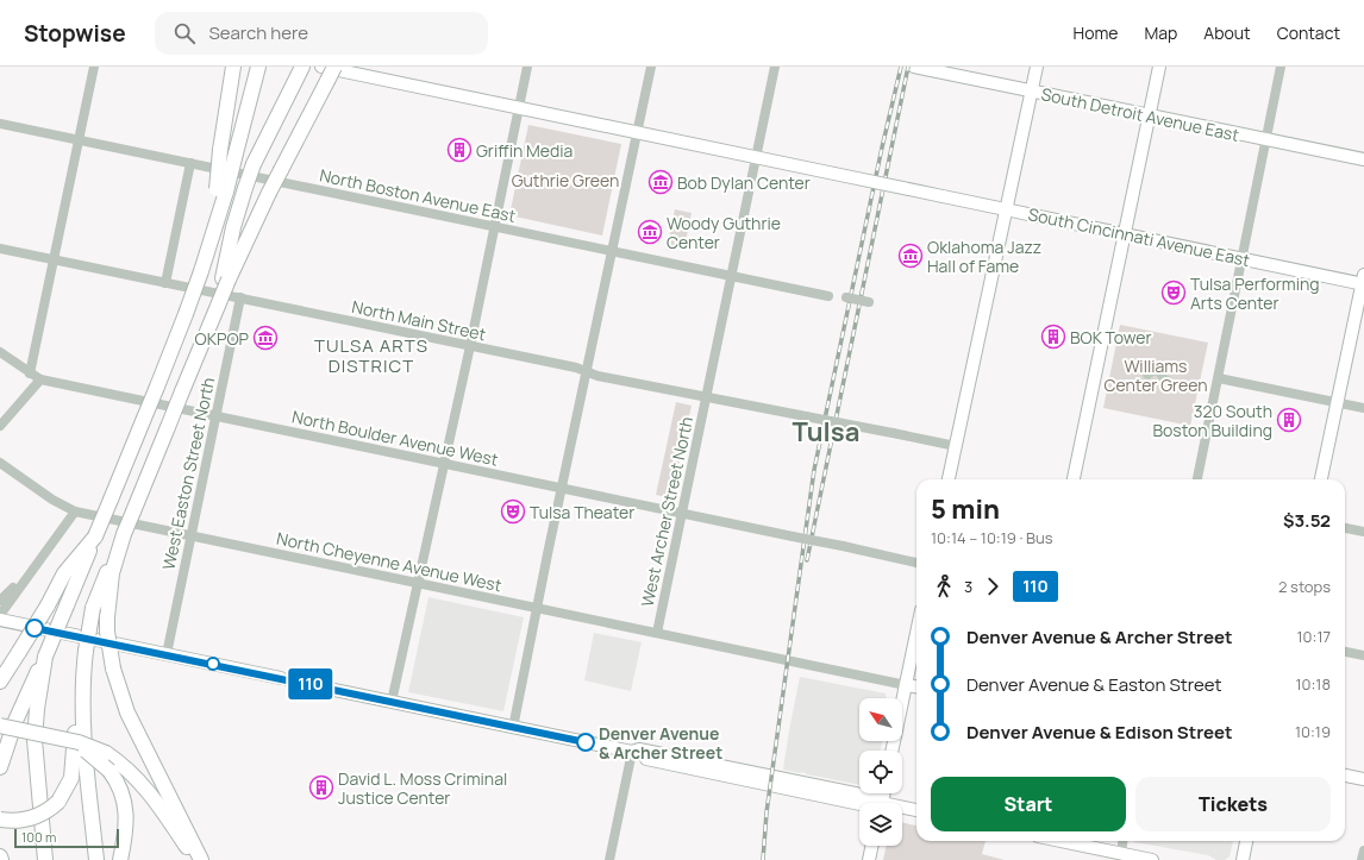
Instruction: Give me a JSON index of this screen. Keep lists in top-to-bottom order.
{
  "streets": {
    "main road": ["South Detroit Avenue East", "South Cincinnati Avenue East"],
    "street": [
      "North Boston Avenue East",
      "North Main Street",
      "North Boulder Avenue West",
      "West Easton Street North",
      "West Archer Street North",
      "North Cheyenne Avenue West"
    ]
  },
  "crossings": [
    ["North Boston Avenue East", "West Archer Street North"],
    ["South Cincinnati Avenue East", "West Archer Street North"],
    ["North Main Street", "West Easton Street North"],
    ["North Main Street", "West Archer Street North"],
    ["North Boulder Avenue West", "West Easton Street North"],
    ["North Boulder Avenue West", "West Archer Street North"],
    ["West Easton Street North", "North Cheyenne Avenue West"],
    ["West Archer Street North", "North Cheyenne Avenue West"]
  ],
  "districts": ["TULSA ARTS DISTRICT", "Tulsa"],
  "parks": ["Guthrie Green", "Williams Center Green"],
  "places": {
    "building": [
      "Griffin Media",
      "BOK Tower",
      "320 South Boston Building",
      "David L. Moss Criminal Justice Center"
    ],
    "museum": [
      "Bob Dylan Center",
      "Woody Guthrie Center",
      "Oklahoma Jazz Hall of Fame",
      "OKPOP"
    ],
    "theatre": ["Tulsa Performing Arts Center", "Tulsa Theater"],
    "other": ["Denver Avenue & Archer Street"]
  },
  "lines": ["bus line 110"],
  "scale_bar": "100 m",
  "north": "top left",
  "page": {
    "header": "Stopwise",
    "search": "Search here",
    "nav": [
      "Home",
      "Map",
      "About",
      "Contact"
    ],
    "on_map": "110",
    "heading": ["5 min", "10:14 – 10:19 · Bus", "$3.52"],
    "legs": ["3", "110", "2 stops"],
    "list": [
      {
        "name": "Denver Avenue & Archer Street",
        "value": "10:17"
      },
      {
        "name": "Denver Avenue & Easton Street",
        "value": "10:18"
      },
      {
        "name": "Denver Avenue & Edison Street",
        "value": "10:19"
      }
    ],
    "buttons": ["Start", "Tickets"],
    "scale": "100 m"
  }
}
